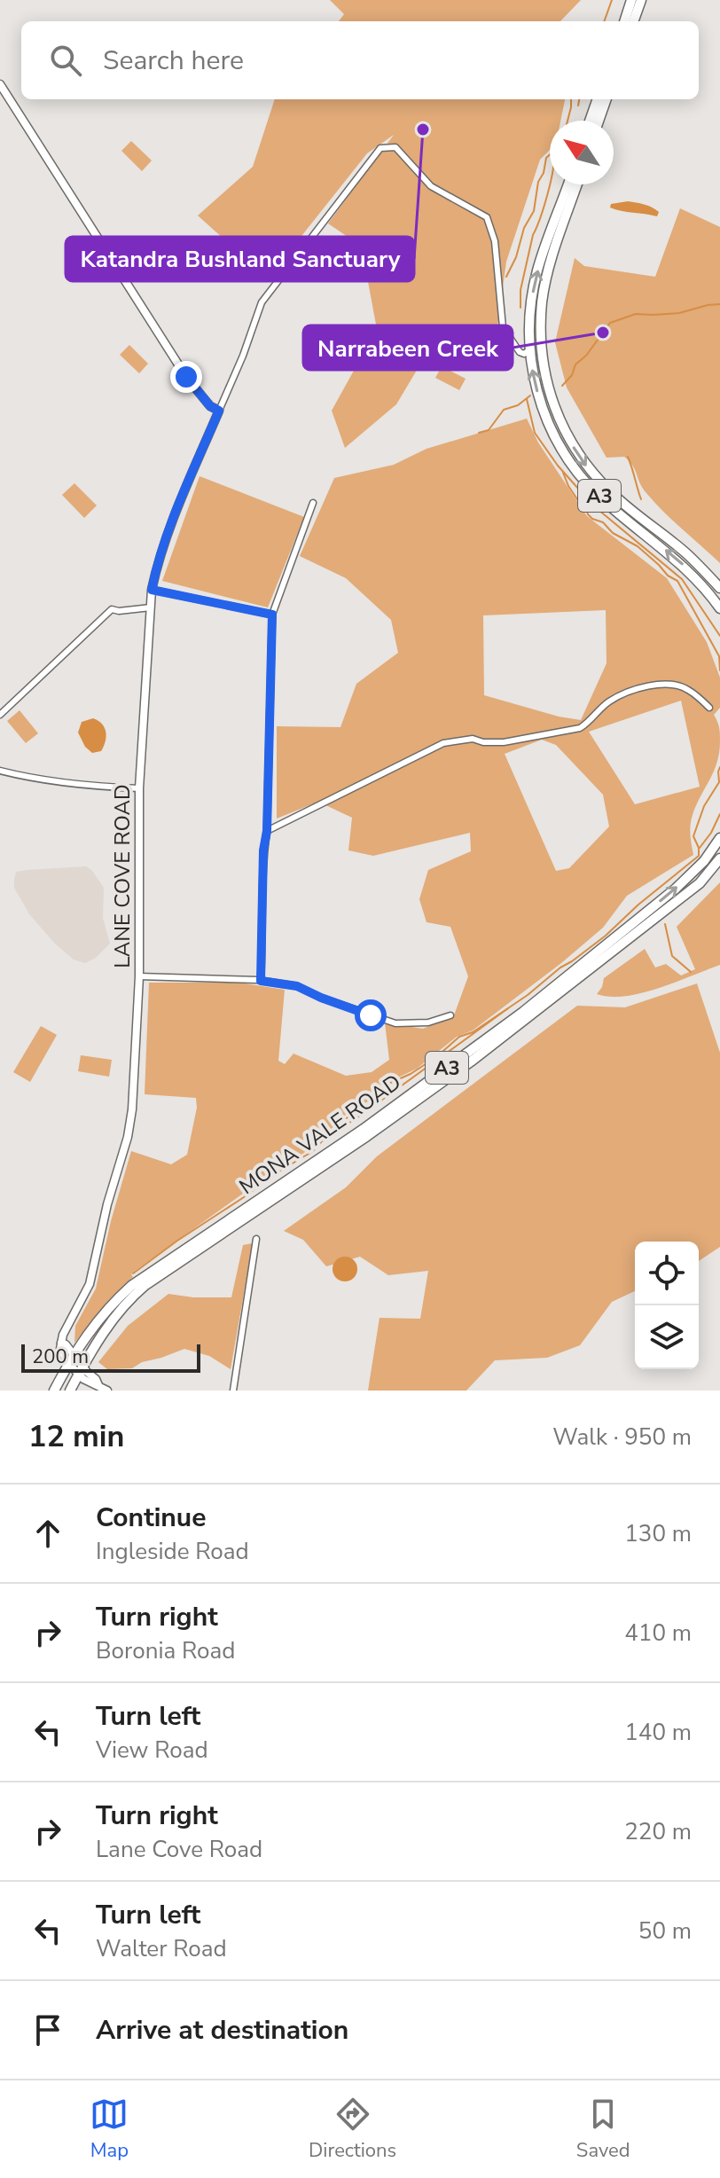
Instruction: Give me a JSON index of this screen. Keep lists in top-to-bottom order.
{
  "streets": {
    "highway": ["A3", "MONA VALE ROAD"],
    "street": ["LANE COVE ROAD"]
  },
  "crossings": [
    ["LANE COVE ROAD", "MONA VALE ROAD"]
  ],
  "places": ["Katandra Bushland Sanctuary", "Narrabeen Creek"],
  "scale_bar": "200 m",
  "north": "top left",
  "page": {
    "search": "Search here",
    "scale": "200 m",
    "heading": ["12 min", "Walk · 950 m"],
    "list": [
      ["Continue", "Ingleside Road", "130 m"],
      ["Turn right", "Boronia Road", "410 m"],
      ["Turn left", "View Road", "140 m"],
      ["Turn right", "Lane Cove Road", "220 m"],
      ["Turn left", "Walter Road", "50 m"],
      "Arrive at destination"
    ],
    "nav": ["Map", "Directions", "Saved"]
  }
}
